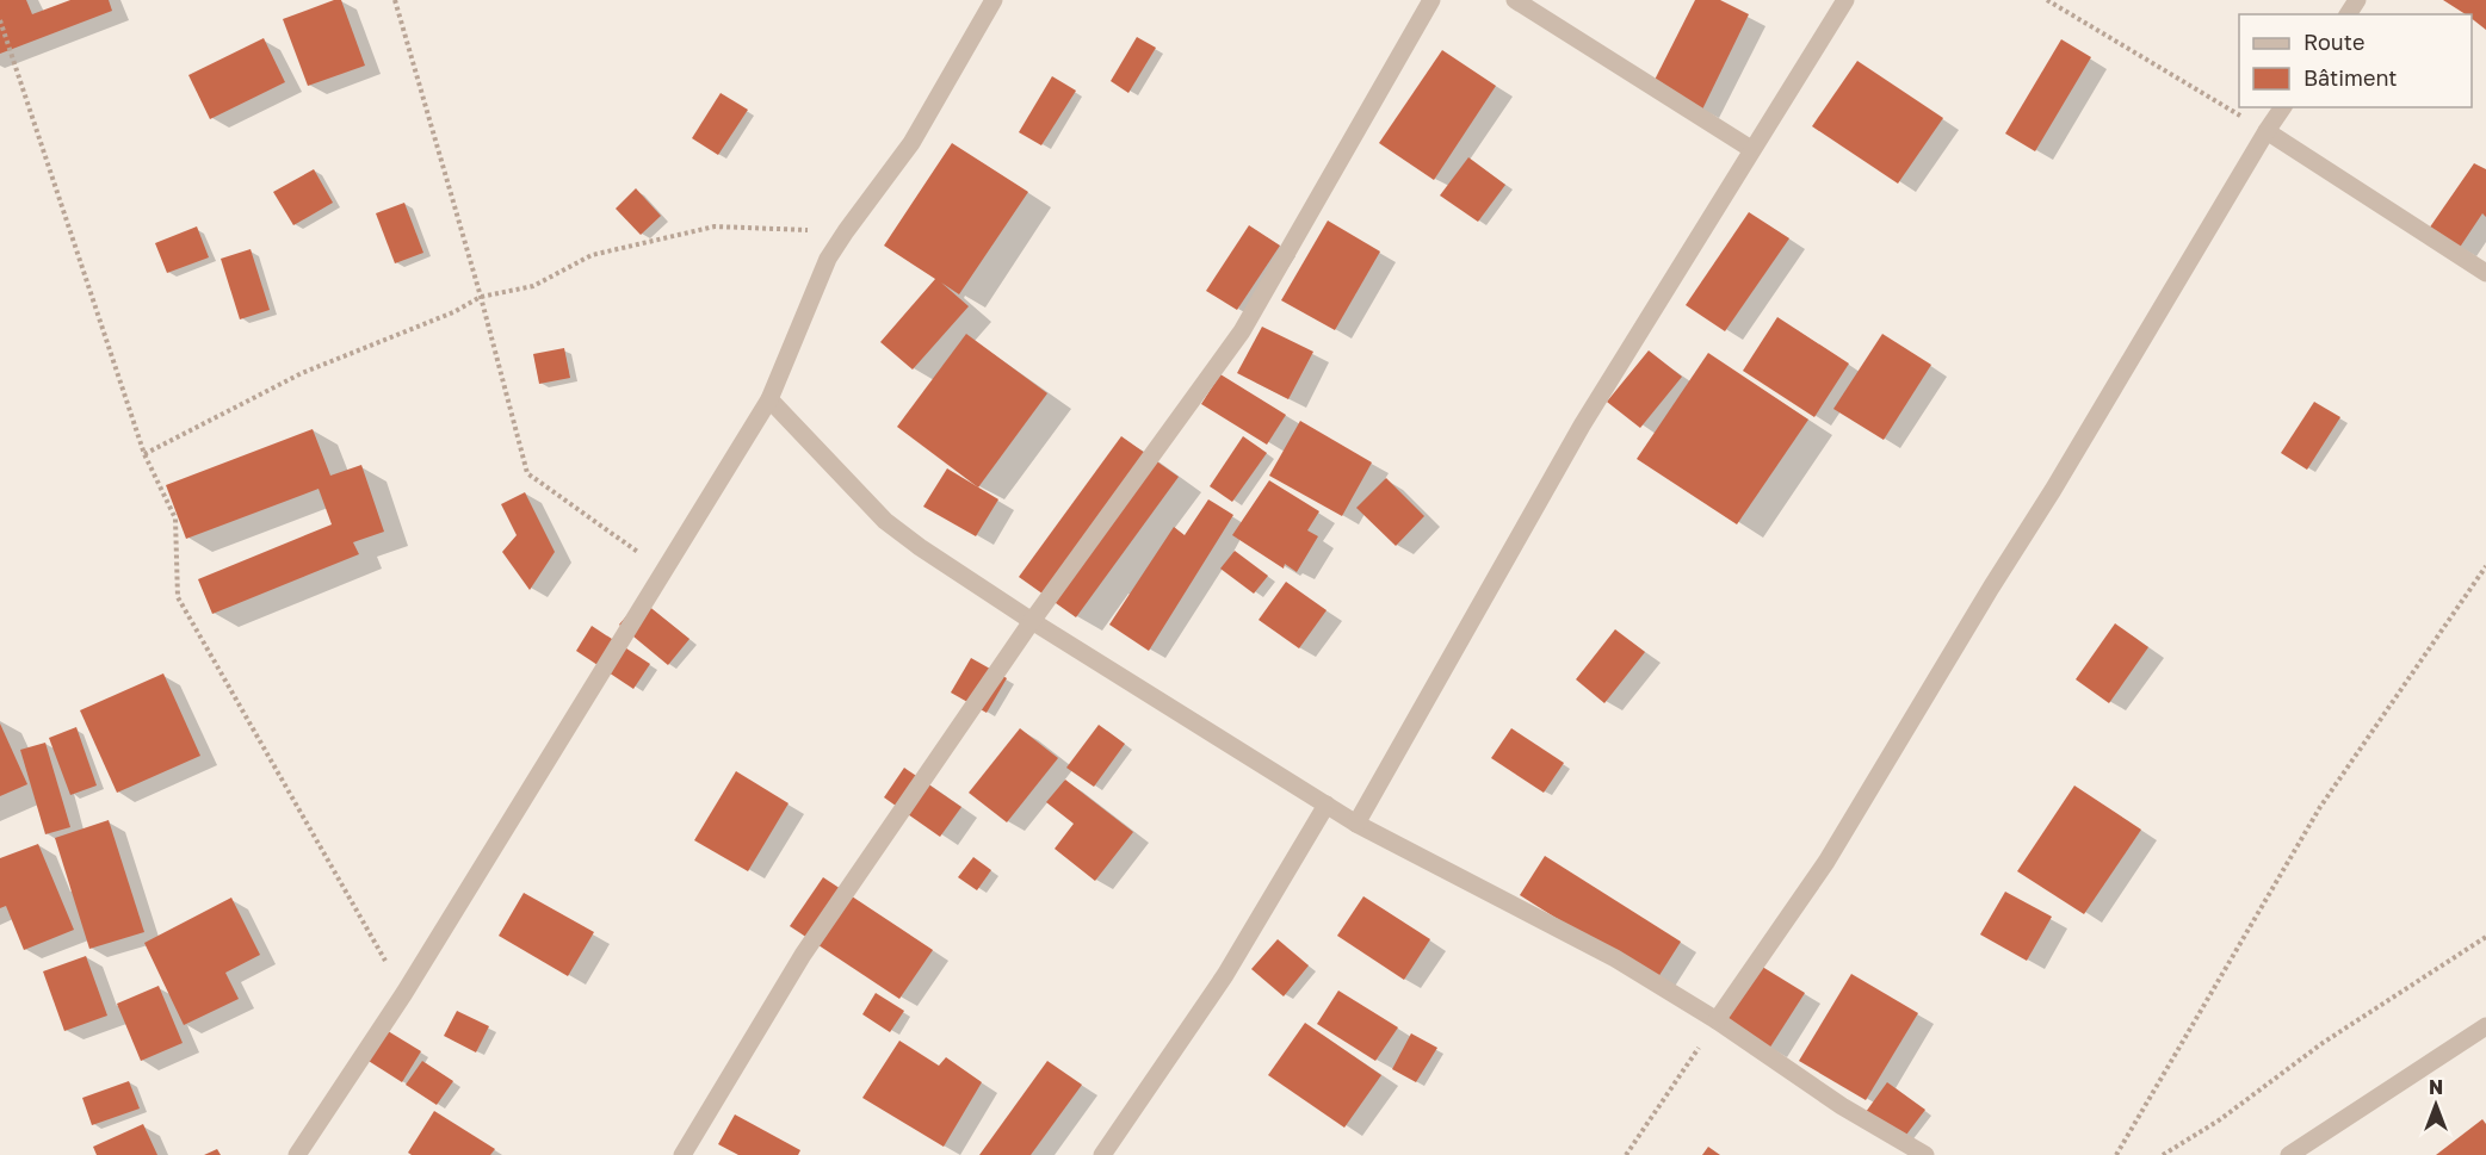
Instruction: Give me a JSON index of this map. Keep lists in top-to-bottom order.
{
  "legend": ["Route", "Bâtiment"],
  "north": "top"
}
